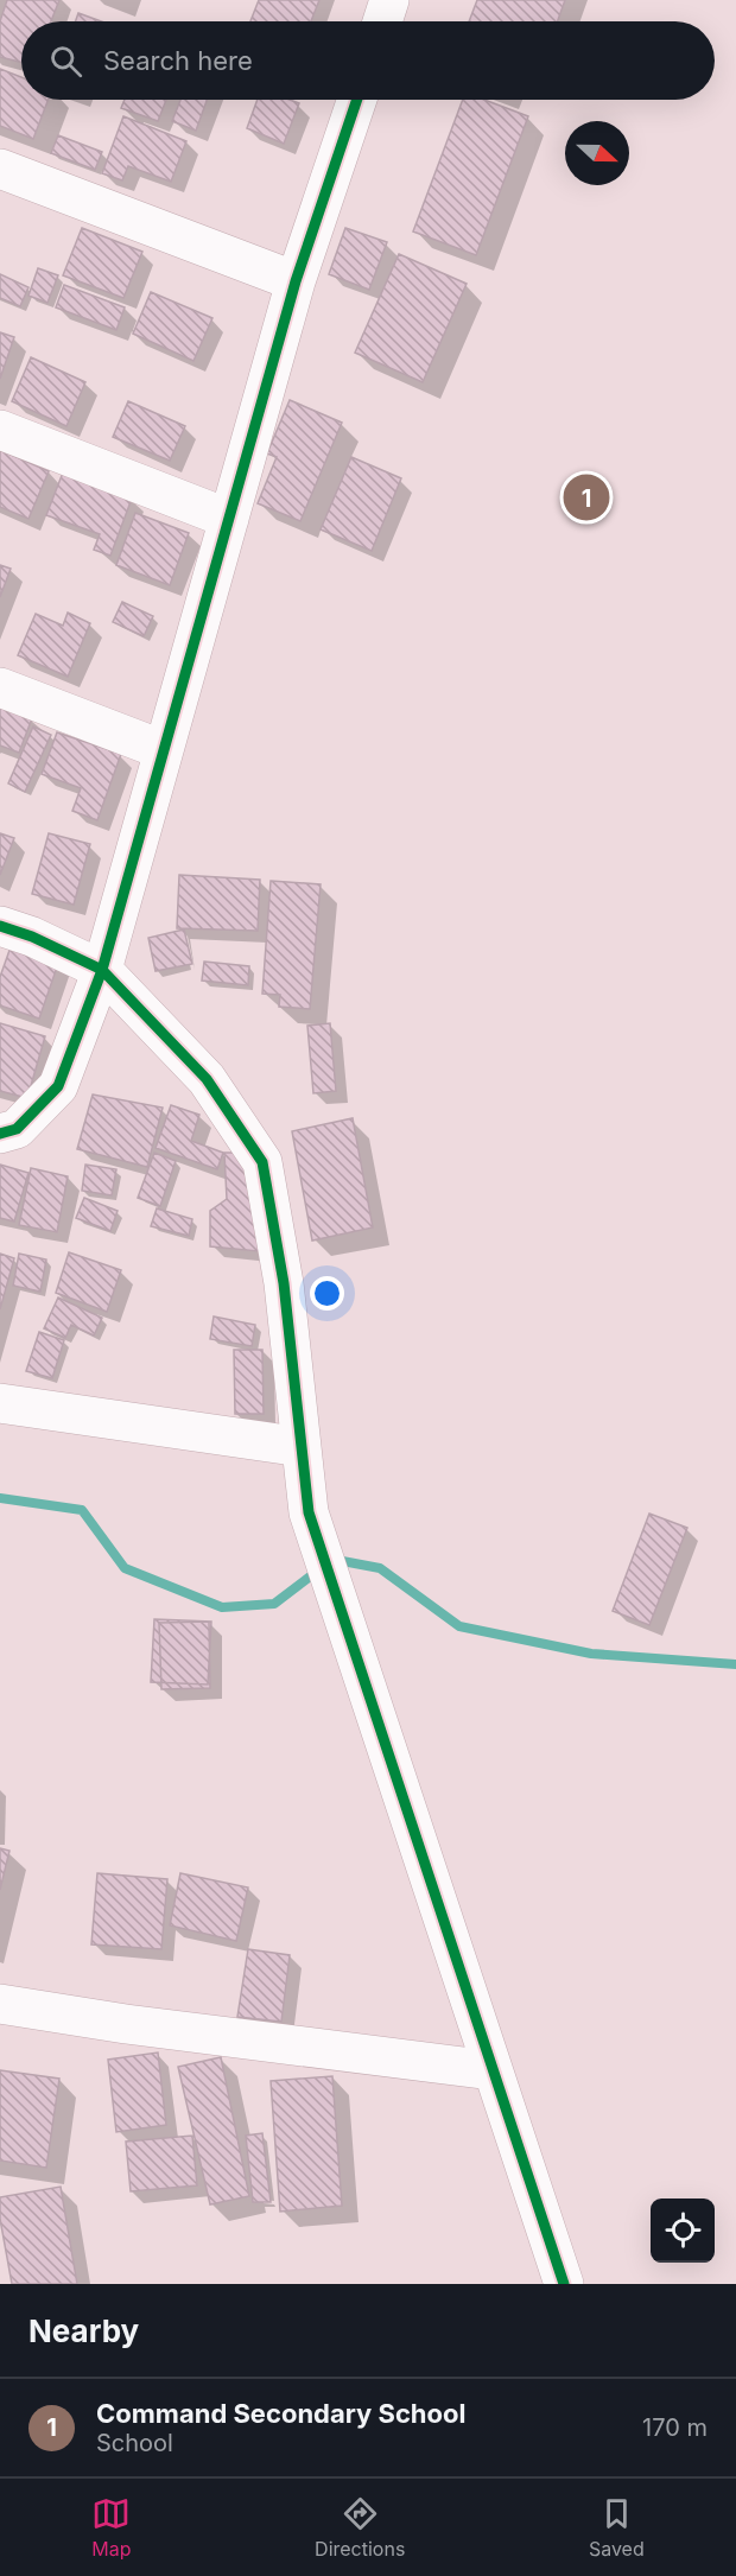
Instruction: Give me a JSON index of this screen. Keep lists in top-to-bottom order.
{
  "north": "right",
  "page": {
    "search": "Search here",
    "pins": "1",
    "heading": "Nearby",
    "list": [
      {
        "mark": "1",
        "name": "Command Secondary School",
        "note": "School",
        "value": "170 m"
      }
    ],
    "nav": ["Map", "Directions", "Saved"]
  }
}
